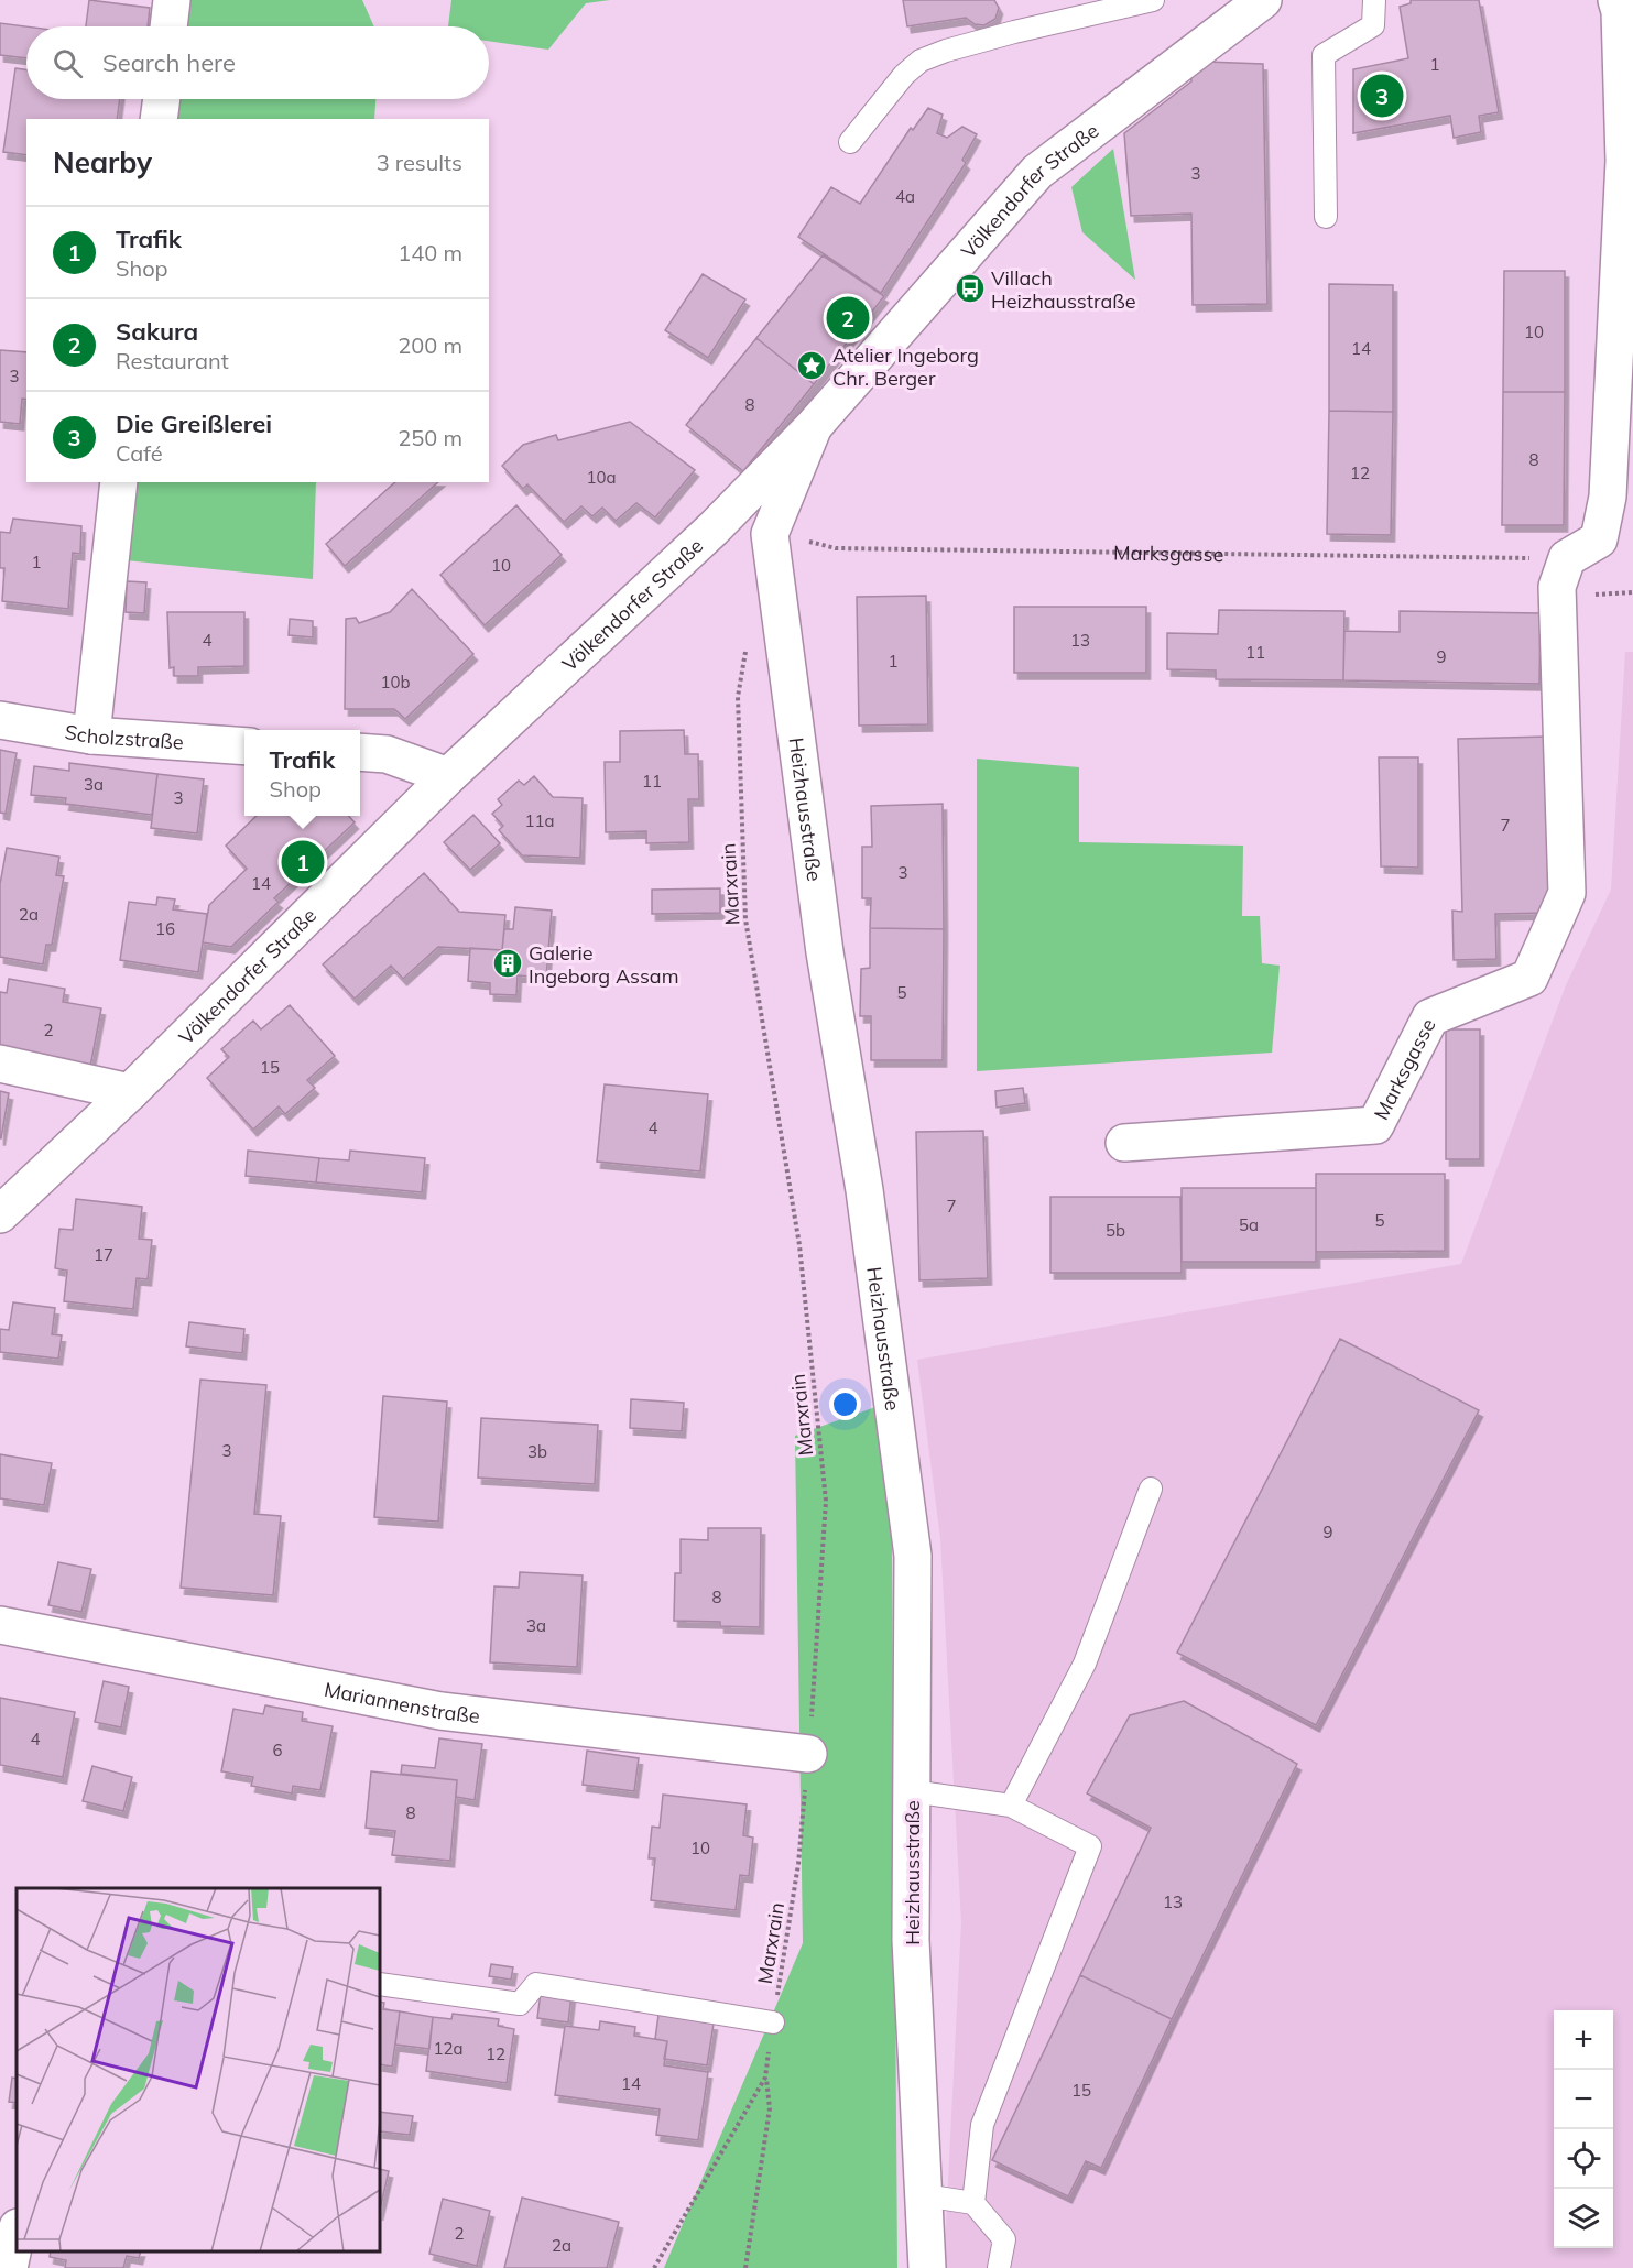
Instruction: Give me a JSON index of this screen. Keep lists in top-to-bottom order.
{
  "streets": {
    "street": [
      "Völkendorfer Straße",
      "Marksgasse",
      "Scholzstraße",
      "Heizhausstraße",
      "Mariannenstraße"
    ],
    "path": ["Marxrain"]
  },
  "crossings": [
    ["Marksgasse", "Heizhausstraße"],
    ["Marxrain", "Mariannenstraße"]
  ],
  "places": {
    "bus stop": ["Villach Heizhausstraße"],
    "place": ["Atelier Ingeborg Chr. Berger"],
    "building": ["Galerie Ingeborg Assam"]
  },
  "house_numbers": [
    "1",
    "3",
    "4a",
    "10",
    "14",
    "3",
    "8",
    "8",
    "12",
    "10a",
    "1",
    "10",
    "4",
    "13",
    "11",
    "9",
    "1",
    "10b",
    "11",
    "3a",
    "3",
    "11a",
    "7",
    "3",
    "14",
    "2a",
    "16",
    "5",
    "2",
    "15",
    "4",
    "7",
    "5",
    "5a",
    "5b",
    "17",
    "3",
    "3b",
    "9",
    "8",
    "3a",
    "4",
    "6",
    "8",
    "10",
    "13",
    "12a",
    "12",
    "14",
    "15",
    "2",
    "2a"
  ],
  "page": {
    "search": "Search here",
    "pins": ["3", "2", "1"],
    "heading": ["Nearby", "3 results"],
    "list": [
      {
        "mark": "1",
        "name": "Trafik",
        "note": "Shop",
        "value": "140 m"
      },
      {
        "mark": "2",
        "name": "Sakura",
        "note": "Restaurant",
        "value": "200 m"
      },
      {
        "mark": "3",
        "name": "Die Greißlerei",
        "note": "Café",
        "value": "250 m"
      }
    ],
    "popup": ["Trafik", "Shop"],
    "map_buttons": ["+", "−"]
  }
}
